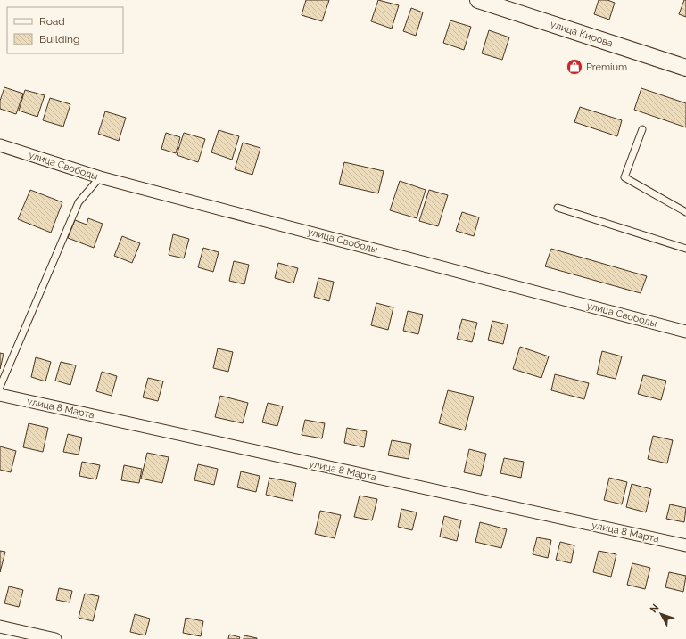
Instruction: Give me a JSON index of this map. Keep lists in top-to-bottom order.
{
  "streets": {
    "street": ["улица Кирова", "улица Свободы", "улица 8 Марта"]
  },
  "places": {
    "shop": ["Premium"]
  },
  "legend": ["Road", "Building"],
  "north": "top left"
}
